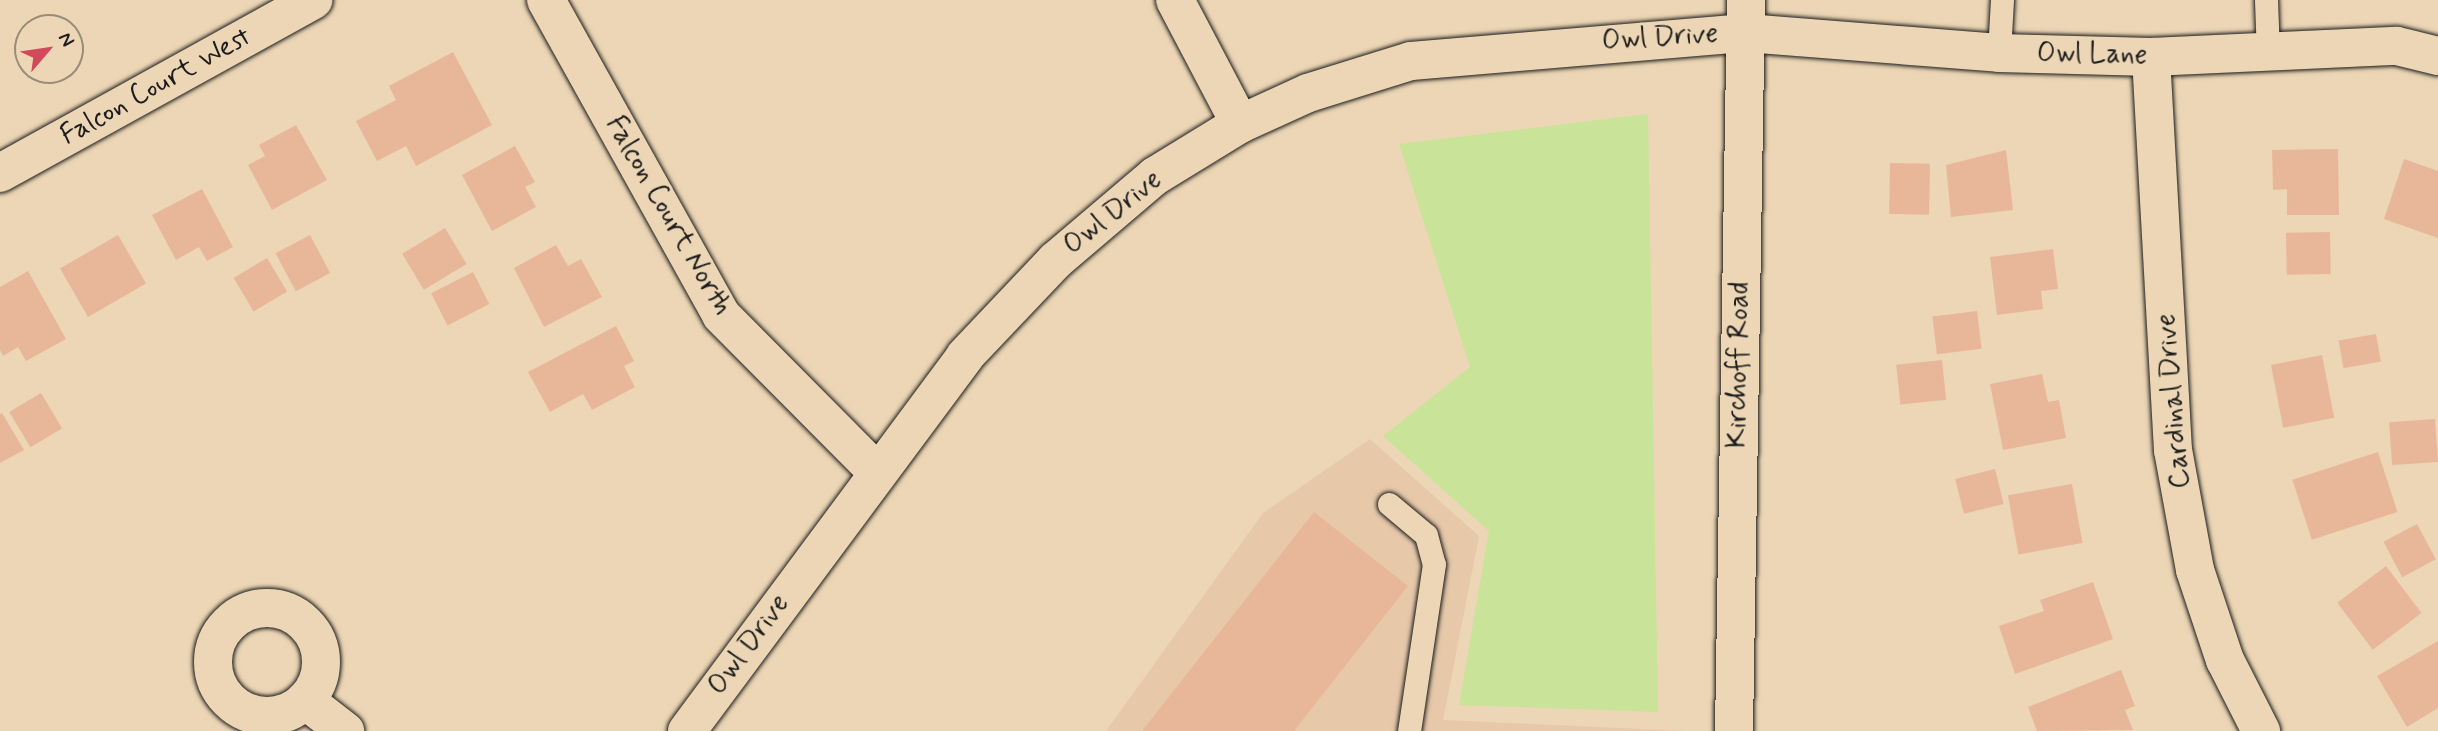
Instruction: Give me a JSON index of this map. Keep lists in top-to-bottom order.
{
  "streets": {
    "street": [
      "Owl Drive",
      "Owl Lane",
      "Falcon Court West",
      "Falcon Court North",
      "Kirchoff Road",
      "Cardinal Drive"
    ]
  },
  "crossings": [
    ["Owl Drive", "Owl Lane"],
    ["Owl Drive", "Falcon Court North"],
    ["Owl Drive", "Kirchoff Road"],
    ["Owl Lane", "Kirchoff Road"],
    ["Owl Lane", "Cardinal Drive"]
  ],
  "north": "top right"
}
